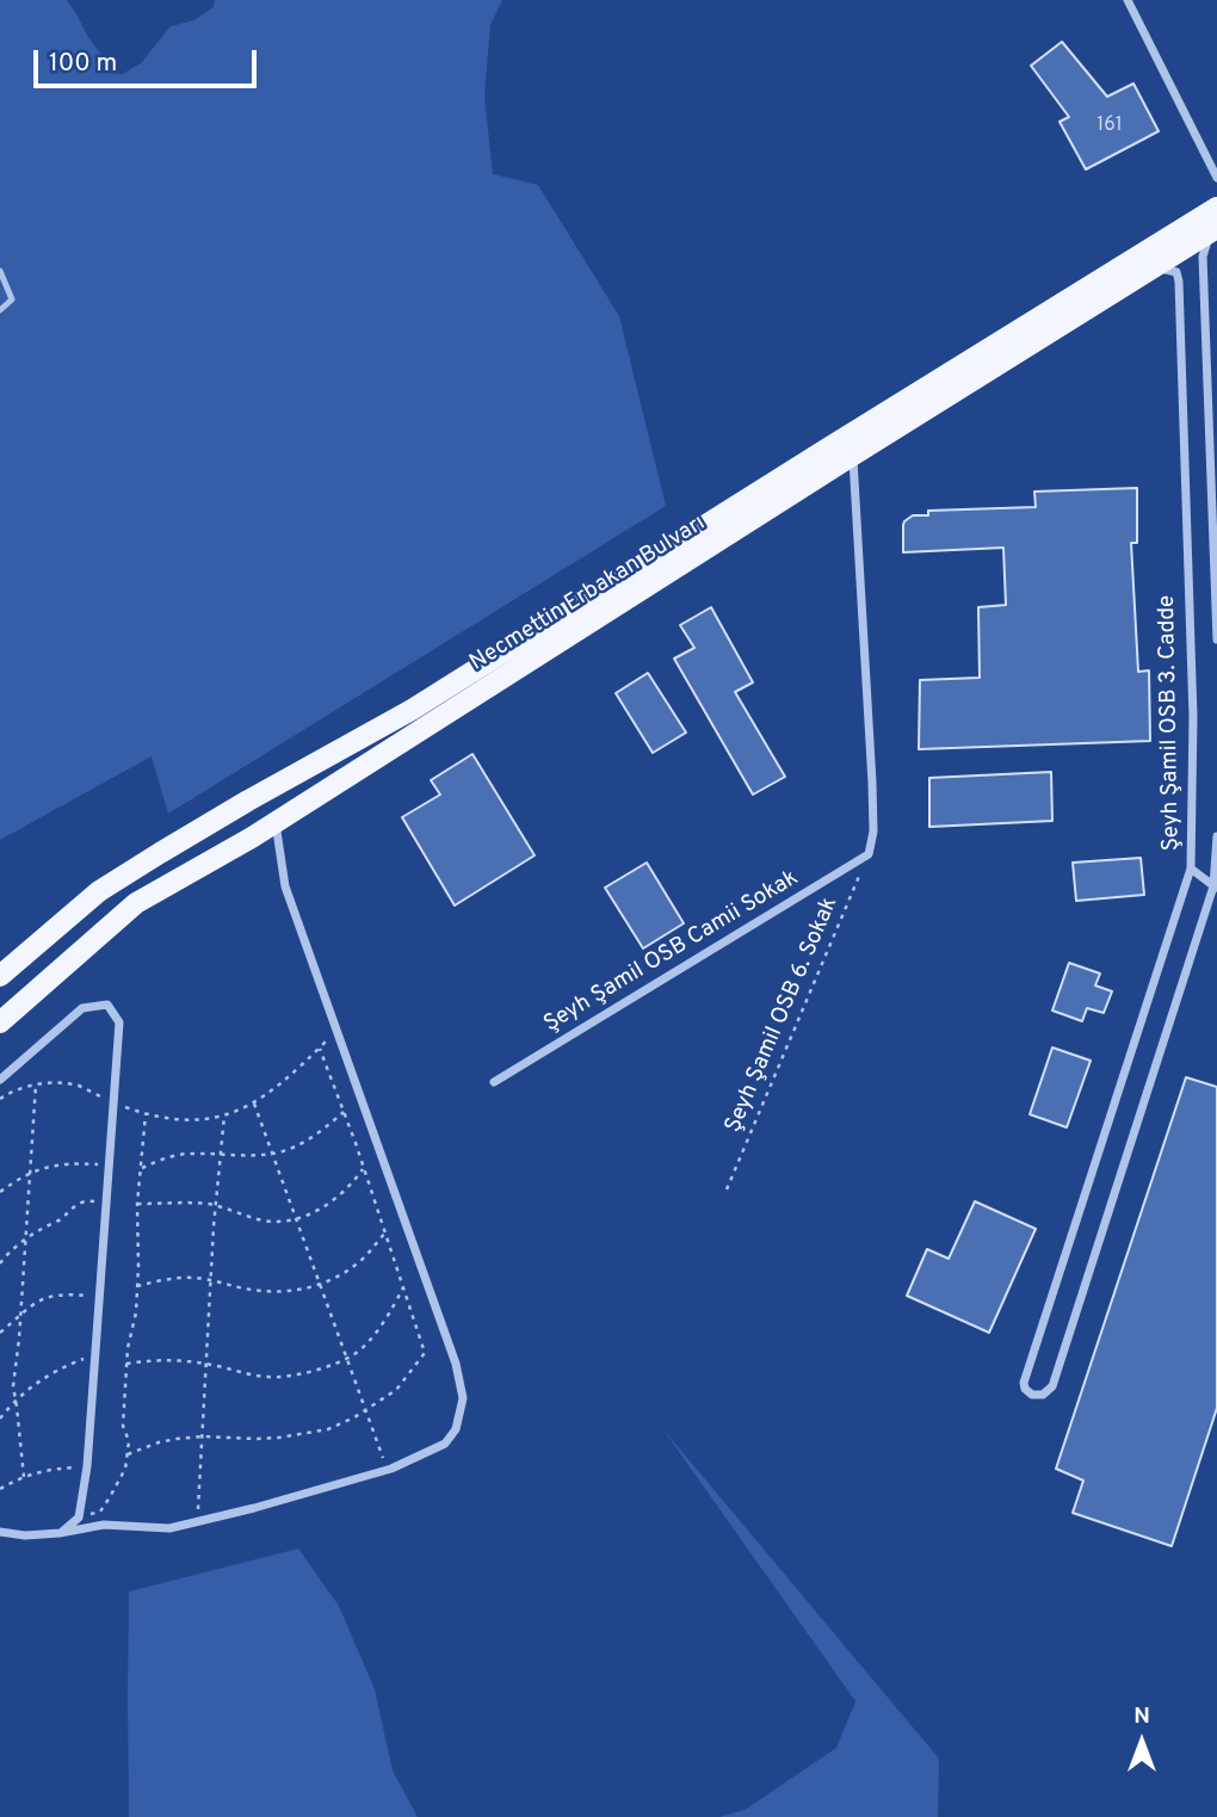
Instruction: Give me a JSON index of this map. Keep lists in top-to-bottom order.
{
  "streets": {
    "main road": ["Necmettin Erbakan Bulvarı"],
    "street": ["Şeyh Şamil OSB 3. Cadde", "Şeyh Şamil OSB Camii Sokak"],
    "path": ["Şeyh Şamil OSB 6. Sokak"]
  },
  "crossings": [
    ["Necmettin Erbakan Bulvarı", "Şeyh Şamil OSB 3. Cadde"],
    ["Şeyh Şamil OSB Camii Sokak", "Şeyh Şamil OSB 6. Sokak"]
  ],
  "house_numbers": ["161"],
  "scale_bar": "100 m",
  "north": "top"
}
